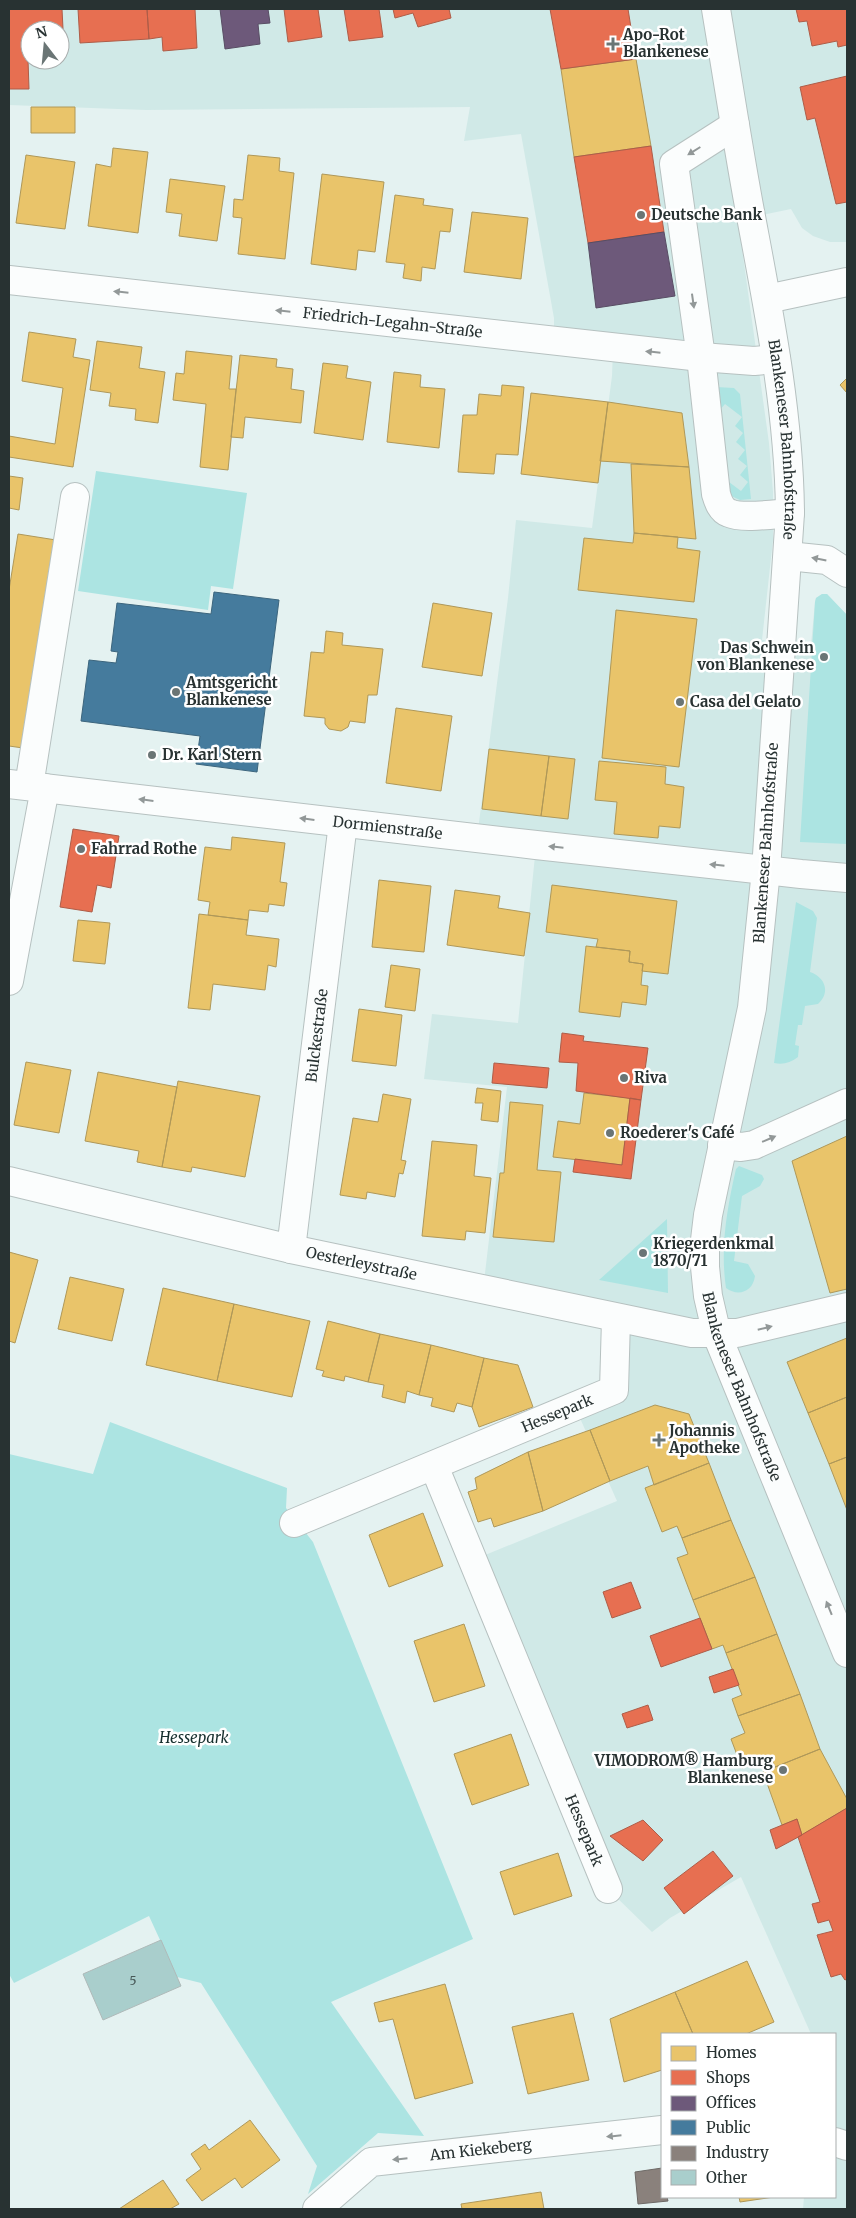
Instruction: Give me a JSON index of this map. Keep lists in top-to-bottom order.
{
  "streets": {
    "street": [
      "Friedrich-Legahn-Straße",
      "Blankeneser Bahnhofstraße",
      "Dormienstraße",
      "Bulckestraße",
      "Oesterleystraße",
      "Hessepark",
      "Am Kiekeberg"
    ]
  },
  "crossings": [
    ["Friedrich-Legahn-Straße", "Blankeneser Bahnhofstraße"],
    ["Blankeneser Bahnhofstraße", "Dormienstraße"],
    ["Blankeneser Bahnhofstraße", "Oesterleystraße"],
    ["Dormienstraße", "Bulckestraße"],
    ["Bulckestraße", "Oesterleystraße"],
    ["Oesterleystraße", "Hessepark"]
  ],
  "one_way": ["Friedrich-Legahn-Straße", "Dormienstraße", "Am Kiekeberg"],
  "parks": ["Hessepark"],
  "places": {
    "health": ["Apo-Rot Blankenese", "Johannis Apotheke"],
    "other": [
      "Deutsche Bank",
      "Das Schwein von Blankenese",
      "Amtsgericht Blankenese",
      "Casa del Gelato",
      "Dr. Karl Stern",
      "Fahrrad Rothe",
      "Riva",
      "Roederer's Café",
      "Kriegerdenkmal 1870/71",
      "VIMODROM® Hamburg Blankenese"
    ]
  },
  "house_numbers": ["5"],
  "legend": [
    "Homes",
    "Shops",
    "Offices",
    "Public",
    "Industry",
    "Other"
  ],
  "north": "top"
}
